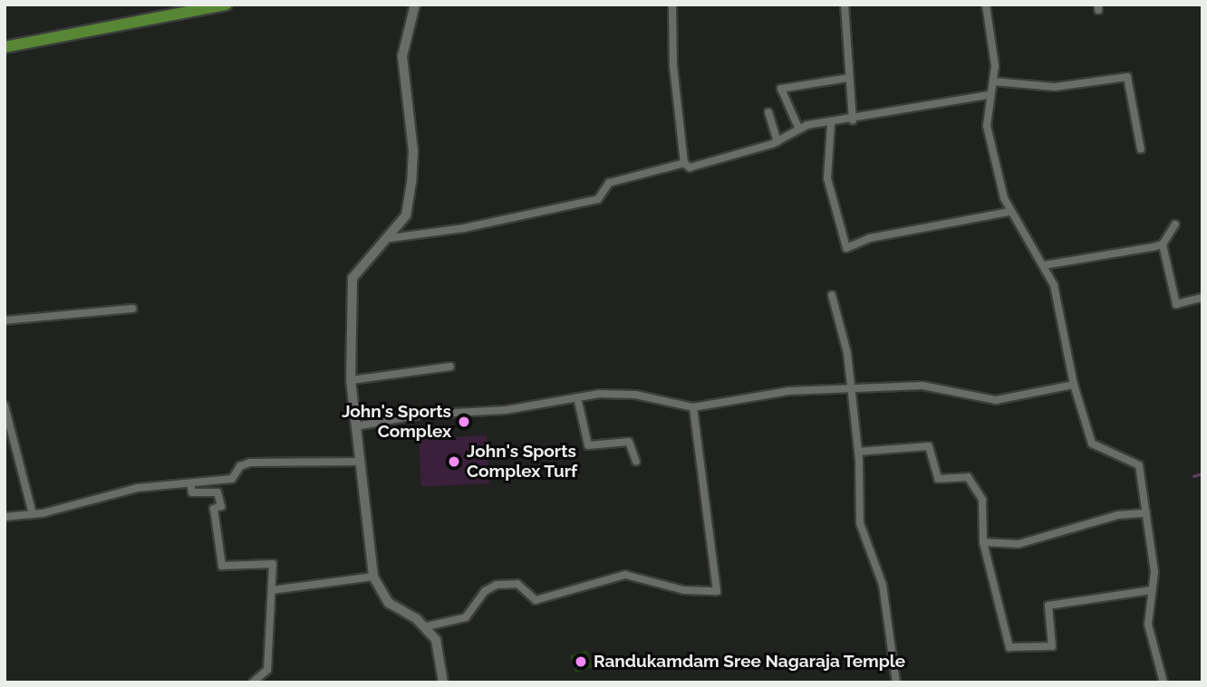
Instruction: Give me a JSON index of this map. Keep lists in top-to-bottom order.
{
  "places": ["John's Sports Complex", "John's Sports Complex Turf", "Randukamdam Sree Nagaraja Temple"]
}
